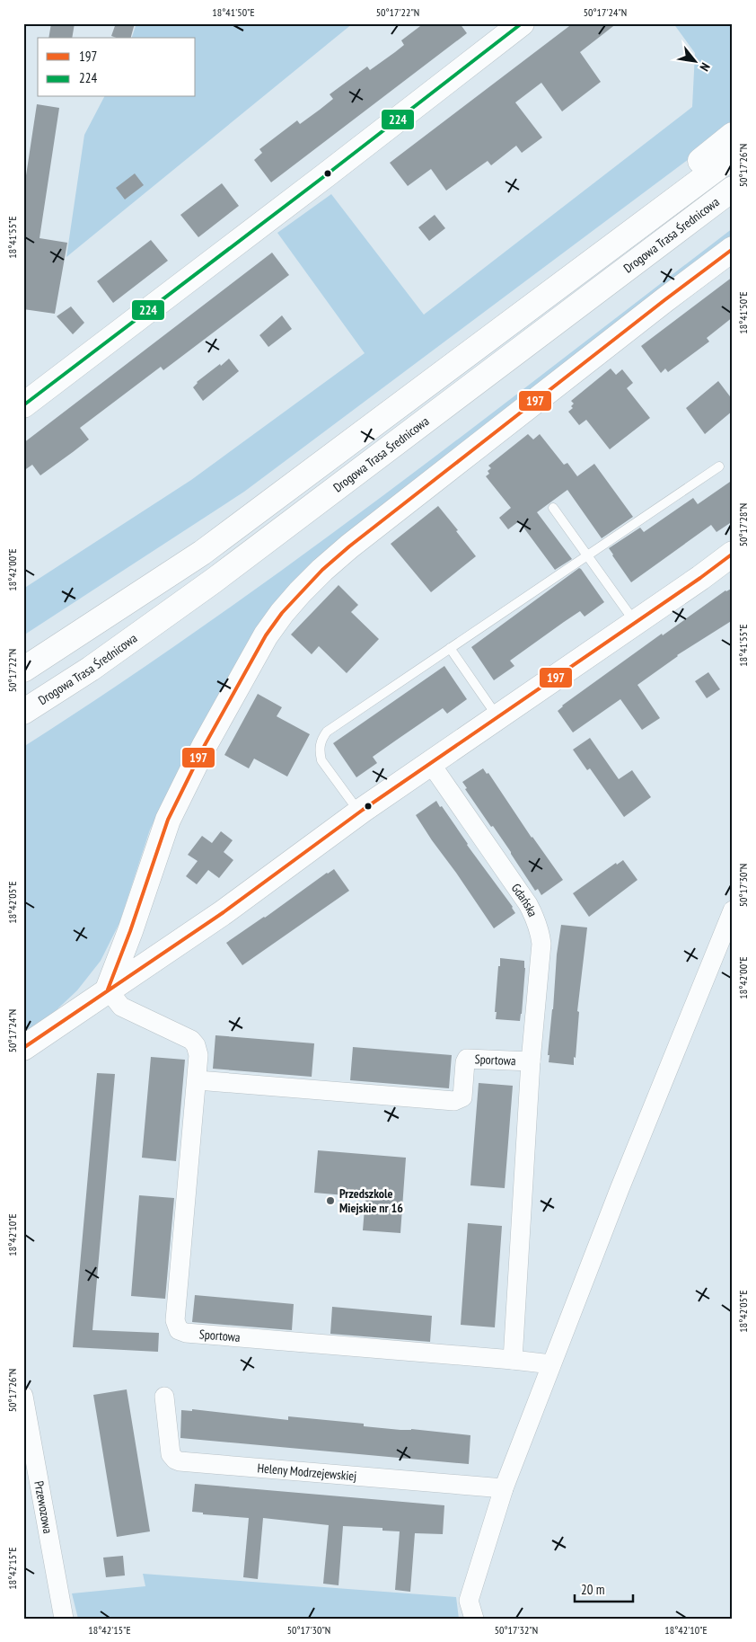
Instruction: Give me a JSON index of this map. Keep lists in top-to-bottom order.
{
  "streets": {
    "street": [
      "Drogowa Trasa Średnicowa",
      "Gdańska",
      "Sportowa",
      "Heleny Modrzejewskiej",
      "Przewozowa"
    ]
  },
  "crossings": [
    ["Gdańska", "Sportowa"]
  ],
  "places": ["Przedszkole Miejskie nr 16"],
  "lines": ["transit line 224", "transit line 197"],
  "legend": ["197", "224"],
  "scale_bar": "20 m",
  "north": "bottom right",
  "coordinates": [
    "18°41'50\"E",
    "50°17'22\"N",
    "50°17'24\"N",
    "50°17'26\"N",
    "18°41'55\"E",
    "50°17'28\"N",
    "18°42'00\"E",
    "50°17'30\"N",
    "18°42'05\"E",
    "18°42'10\"E",
    "18°42'15\"E",
    "50°17'32\"N"
  ]
}
